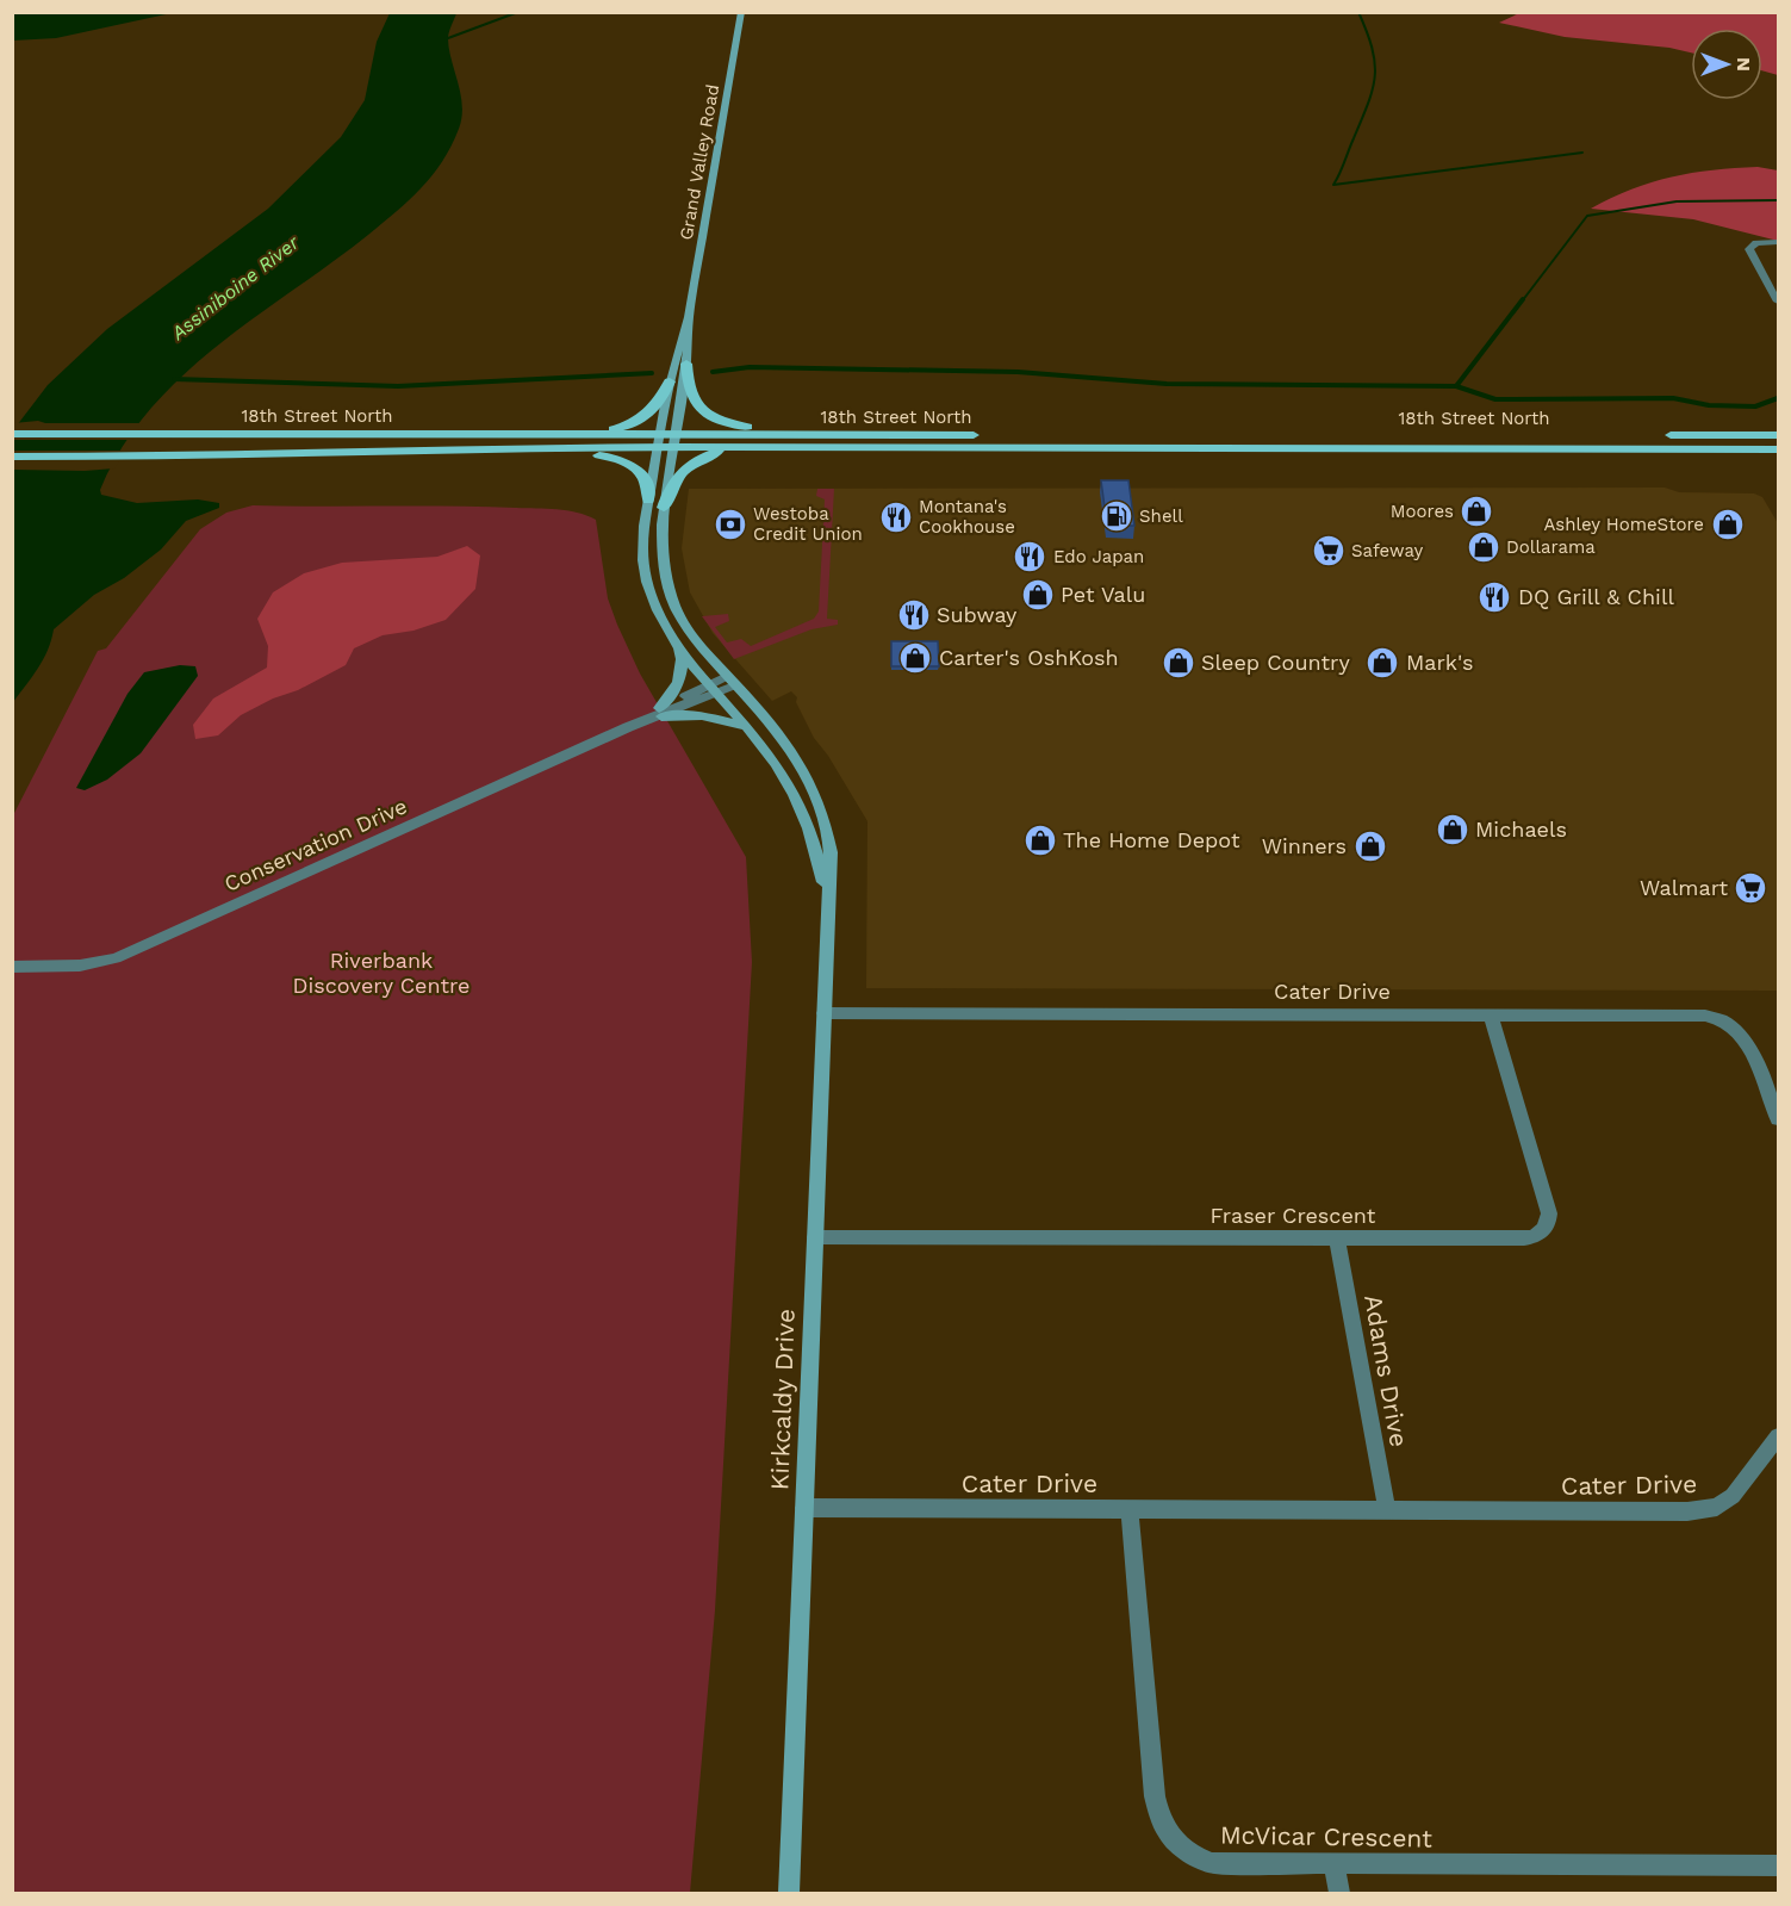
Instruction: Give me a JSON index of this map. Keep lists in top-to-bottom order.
{
  "streets": {
    "main road": ["Grand Valley Road", "18th Street North", "Kirkcaldy Drive"],
    "street": [
      "Conservation Drive",
      "Cater Drive",
      "Fraser Crescent",
      "Adams Drive",
      "McVicar Crescent"
    ]
  },
  "crossings": [
    ["Grand Valley Road", "18th Street North"],
    ["Grand Valley Road", "Kirkcaldy Drive"],
    ["18th Street North", "Kirkcaldy Drive"],
    ["Conservation Drive", "Kirkcaldy Drive"],
    ["Cater Drive", "Fraser Crescent"],
    ["Cater Drive", "Adams Drive"],
    ["Cater Drive", "Kirkcaldy Drive"],
    ["Cater Drive", "McVicar Crescent"],
    ["Fraser Crescent", "Adams Drive"],
    ["Fraser Crescent", "Kirkcaldy Drive"]
  ],
  "water": ["Assiniboine River"],
  "parks": ["Riverbank Discovery Centre"],
  "places": {
    "shop": [
      "Moores",
      "Ashley HomeStore",
      "Dollarama",
      "Pet Valu",
      "Carter's OshKosh",
      "Sleep Country",
      "Mark's",
      "Michaels",
      "The Home Depot",
      "Winners"
    ],
    "fuel station": ["Shell"],
    "restaurant": [
      "Montana's Cookhouse",
      "Edo Japan",
      "DQ Grill & Chill",
      "Subway"
    ],
    "bank": ["Westoba Credit Union"],
    "supermarket": ["Safeway", "Walmart"]
  },
  "north": "right"
}
